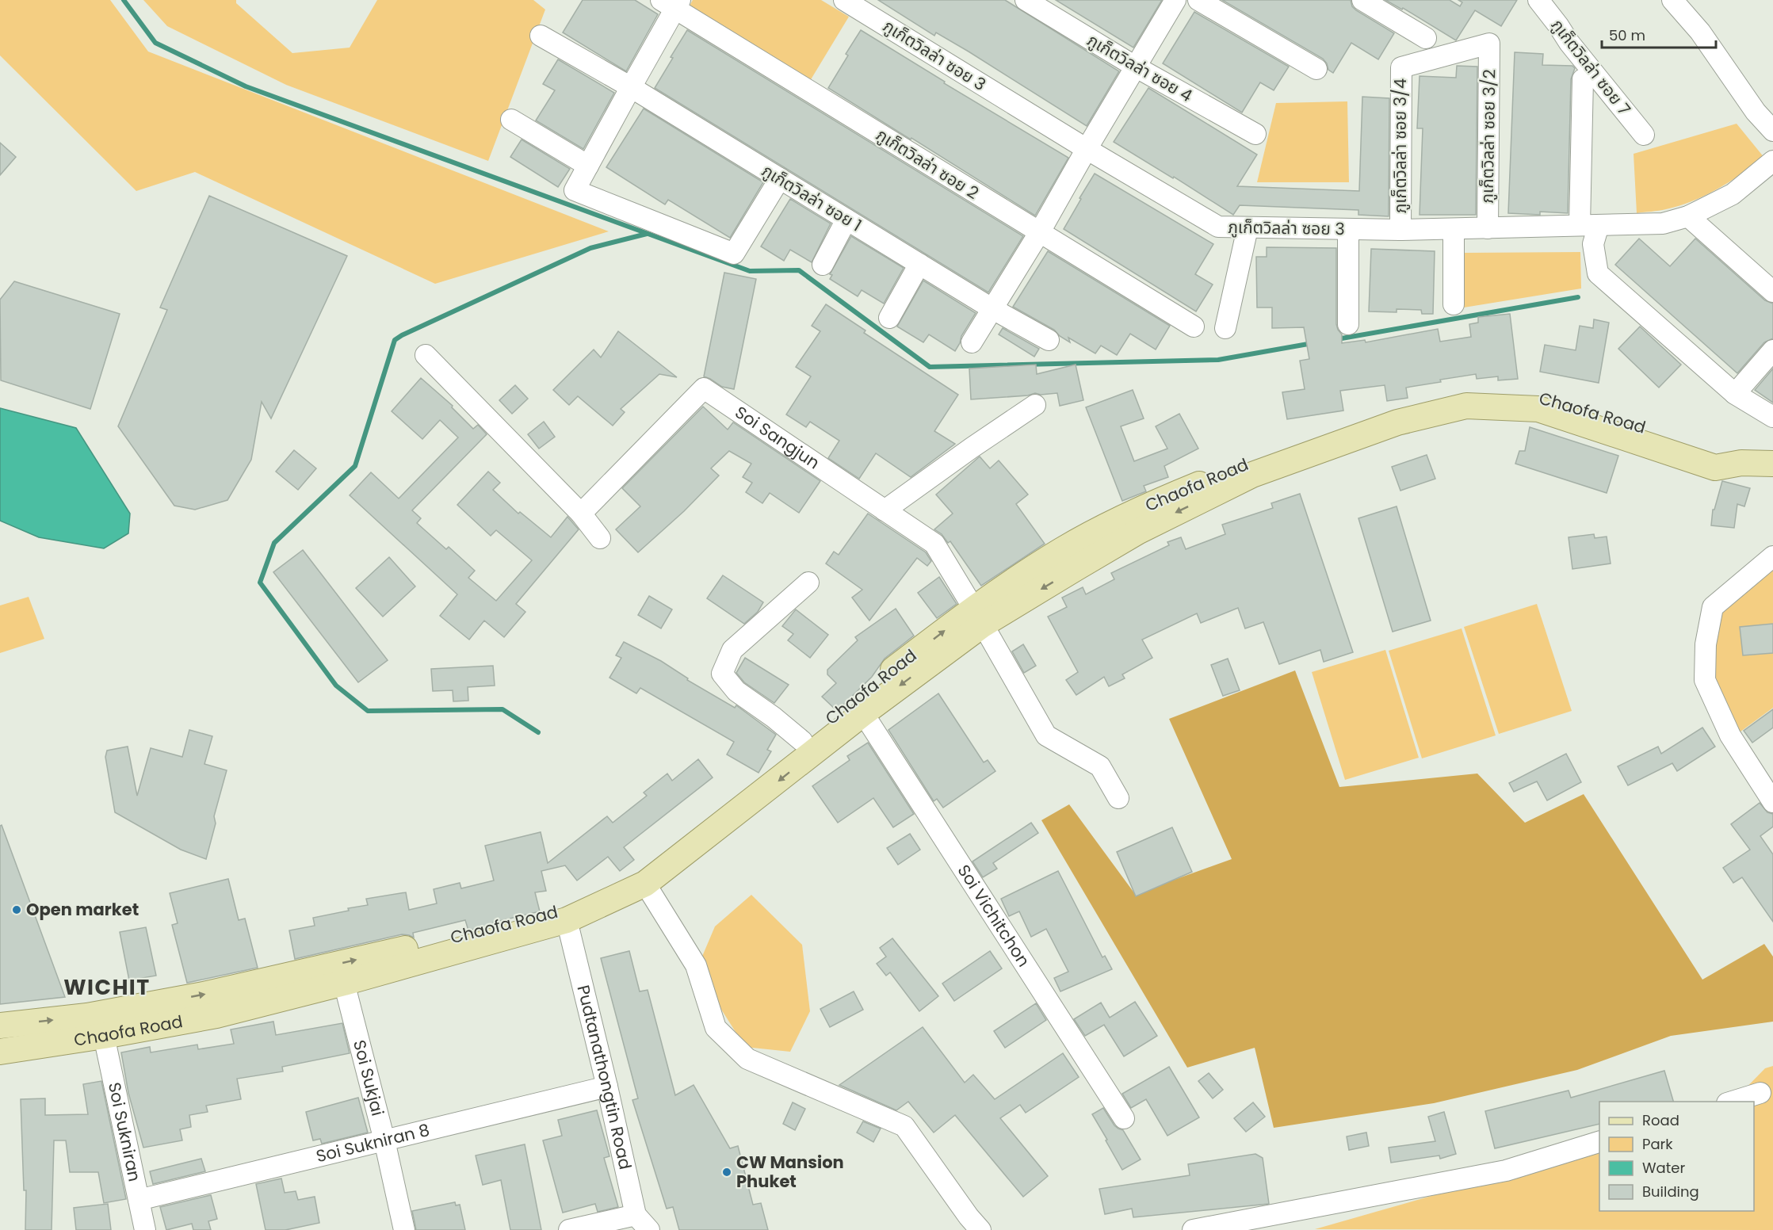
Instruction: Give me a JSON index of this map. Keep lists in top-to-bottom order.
{
  "streets": {
    "main road": ["Chaofa Road"],
    "street": [
      "ภูเก็ตวิลล่า ซอย 3",
      "ภูเก็ตวิลล่า ซอย 7",
      "ภูเก็ตวิลล่า ซอย 4",
      "ภูเก็ตวิลล่า ซอย 3/2",
      "ภูเก็ตวิลล่า ซอย 3/4",
      "ภูเก็ตวิลล่า ซอย 2",
      "ภูเก็ตวิลล่า ซอย 1",
      "Soi Sangjun",
      "Soi Vichitchon",
      "Pudtanathongtin Road",
      "Soi Sukjai",
      "Soi Sukniran",
      "Soi Sukniran 8"
    ]
  },
  "crossings": [
    ["ภูเก็ตวิลล่า ซอย 3", "ภูเก็ตวิลล่า ซอย 3/2"],
    ["ภูเก็ตวิลล่า ซอย 3", "ภูเก็ตวิลล่า ซอย 3/4"],
    ["ภูเก็ตวิลล่า ซอย 3/2", "ภูเก็ตวิลล่า ซอย 3/4"],
    ["Chaofa Road", "Soi Sangjun"],
    ["Chaofa Road", "Soi Vichitchon"],
    ["Chaofa Road", "Pudtanathongtin Road"],
    ["Chaofa Road", "Soi Sukjai"],
    ["Chaofa Road", "Soi Sukniran"],
    ["Pudtanathongtin Road", "Soi Sukniran 8"],
    ["Soi Sukjai", "Soi Sukniran 8"],
    ["Soi Sukniran", "Soi Sukniran 8"]
  ],
  "districts": ["WICHIT"],
  "places": ["Open market", "CW Mansion Phuket"],
  "legend": [
    "Road",
    "Park",
    "Water",
    "Building"
  ],
  "scale_bar": "50 m"
}
